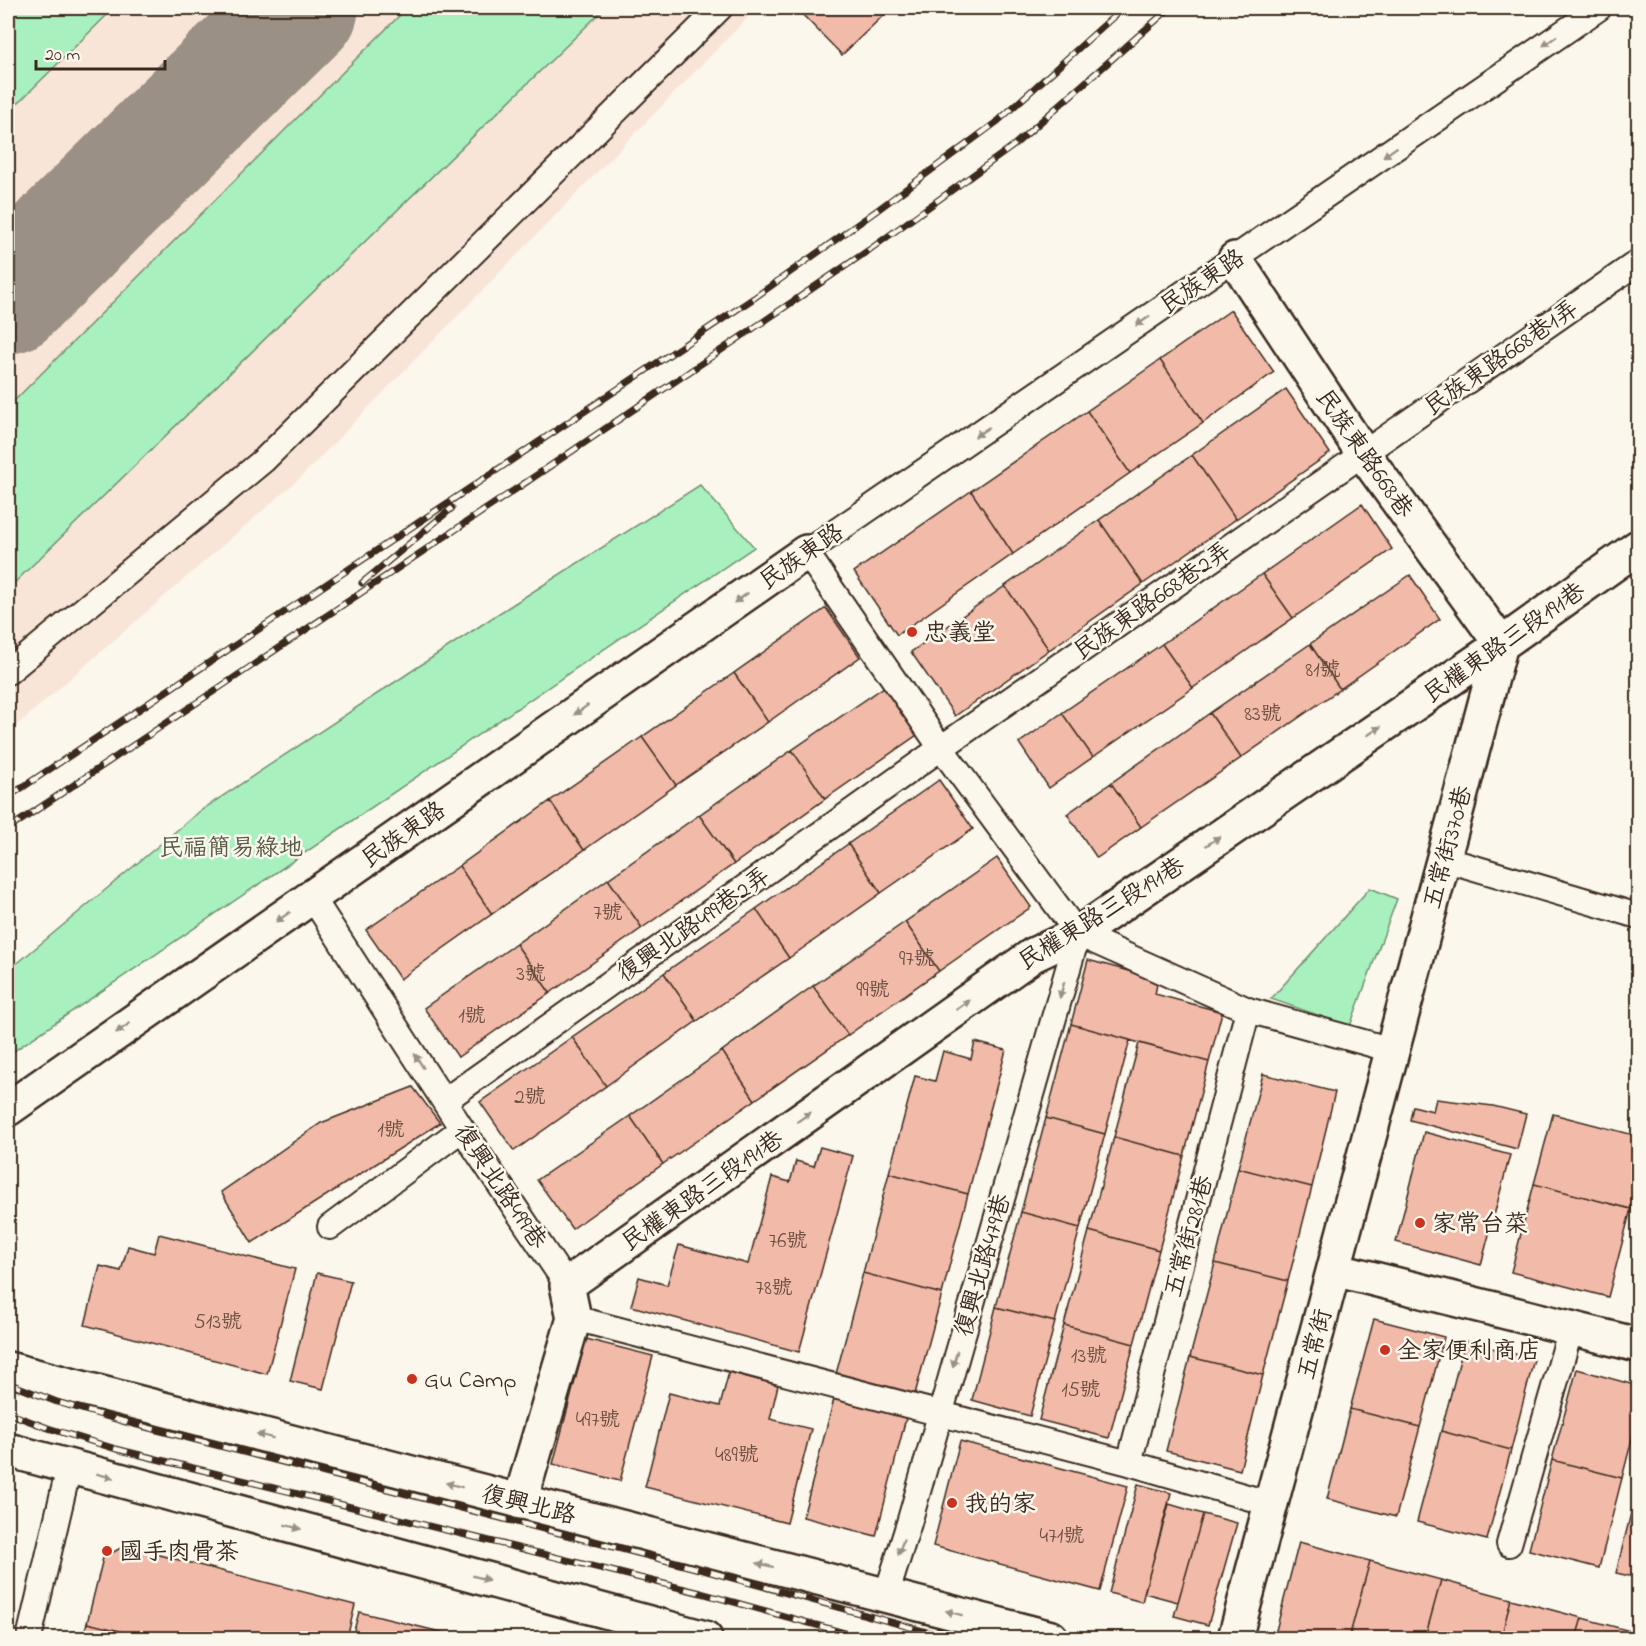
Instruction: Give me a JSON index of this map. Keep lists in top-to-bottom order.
{
  "streets": {
    "street": [
      "民族東路",
      "民族東路668巷",
      "民權東路三段191巷",
      "五常街370巷",
      "復興北路499巷",
      "五常街",
      "復興北路"
    ],
    "lane": [
      "民族東路668巷1弄",
      "民族東路668巷2弄",
      "復興北路499巷2弄",
      "五常街281巷",
      "復興北路479巷"
    ]
  },
  "crossings": [
    ["民族東路", "民族東路668巷"],
    ["民族東路", "復興北路499巷"],
    ["民族東路668巷1弄", "民族東路668巷"],
    ["民族東路668巷1弄", "民族東路668巷2弄"],
    ["民族東路668巷", "民族東路668巷2弄"],
    ["民族東路668巷", "民權東路三段191巷"],
    ["民族東路668巷", "五常街370巷"],
    ["民族東路668巷2弄", "復興北路499巷2弄"],
    ["民權東路三段191巷", "五常街370巷"],
    ["民權東路三段191巷", "復興北路499巷"],
    ["民權東路三段191巷", "復興北路479巷"],
    ["五常街370巷", "五常街"],
    ["復興北路499巷2弄", "復興北路499巷"],
    ["復興北路499巷", "復興北路"],
    ["復興北路479巷", "復興北路"]
  ],
  "one_way": [
    "民族東路",
    "民權東路三段191巷",
    "復興北路499巷",
    "復興北路479巷"
  ],
  "parks": ["民福簡易綠地"],
  "places": [
    "忠義堂",
    "家常台菜",
    "全家便利商店",
    "Gu Camp",
    "我的家",
    "國手肉骨茶"
  ],
  "house_numbers": [
    "81號",
    "83號",
    "7號",
    "97號",
    "3號",
    "99號",
    "1號",
    "2號",
    "1號",
    "76號",
    "78號",
    "513號",
    "13號",
    "15號",
    "497號",
    "489號",
    "471號"
  ],
  "scale_bar": "20 m"
}
